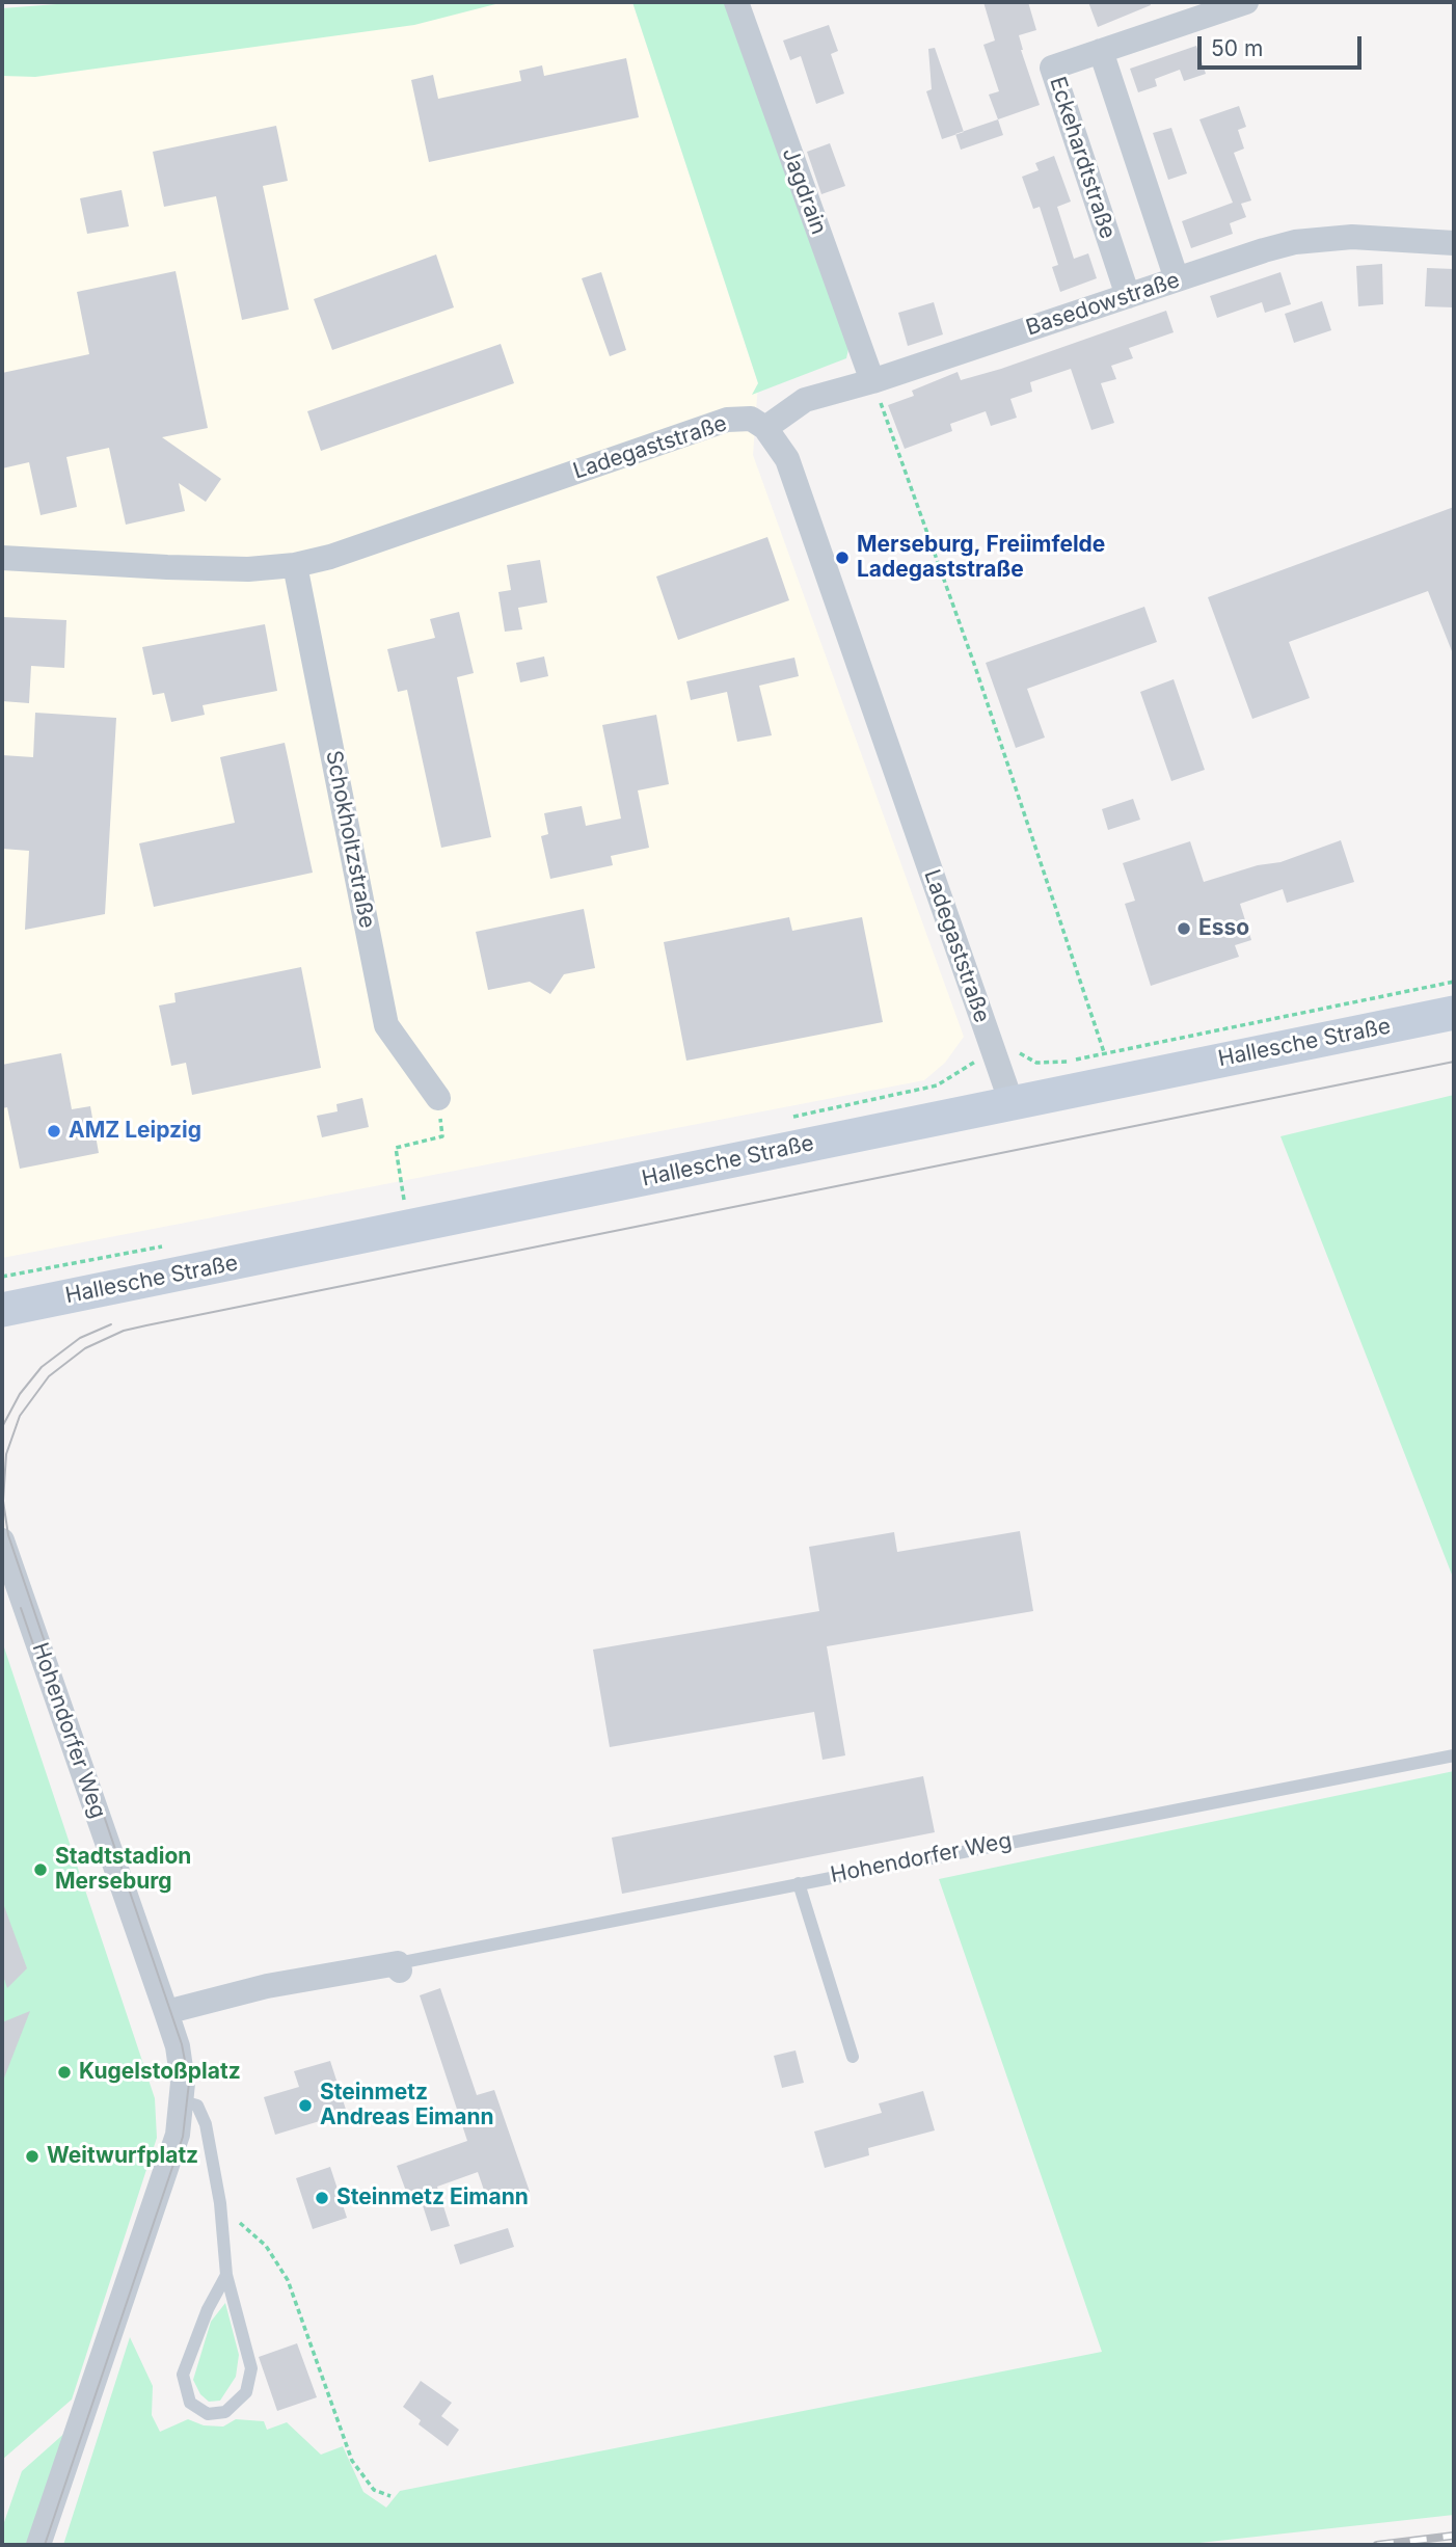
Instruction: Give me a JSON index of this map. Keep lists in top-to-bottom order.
{
  "streets": {
    "street": [
      "Eckehardtstraße",
      "Jagdrain",
      "Basedowstraße",
      "Ladegaststraße",
      "Schokholtzstraße",
      "Hallesche Straße",
      "Hohendorfer Weg"
    ]
  },
  "crossings": [
    ["Eckehardtstraße", "Basedowstraße"],
    ["Jagdrain", "Basedowstraße"],
    ["Basedowstraße", "Ladegaststraße"],
    ["Ladegaststraße", "Schokholtzstraße"],
    ["Ladegaststraße", "Hallesche Straße"]
  ],
  "places": [
    "Merseburg, Freiimfelde Ladegaststraße",
    "Esso",
    "AMZ Leipzig",
    "Stadtstadion Merseburg",
    "Kugelstoßplatz",
    "Steinmetz Andreas Eimann",
    "Weitwurfplatz",
    "Steinmetz Eimann"
  ],
  "scale_bar": "50 m"
}
